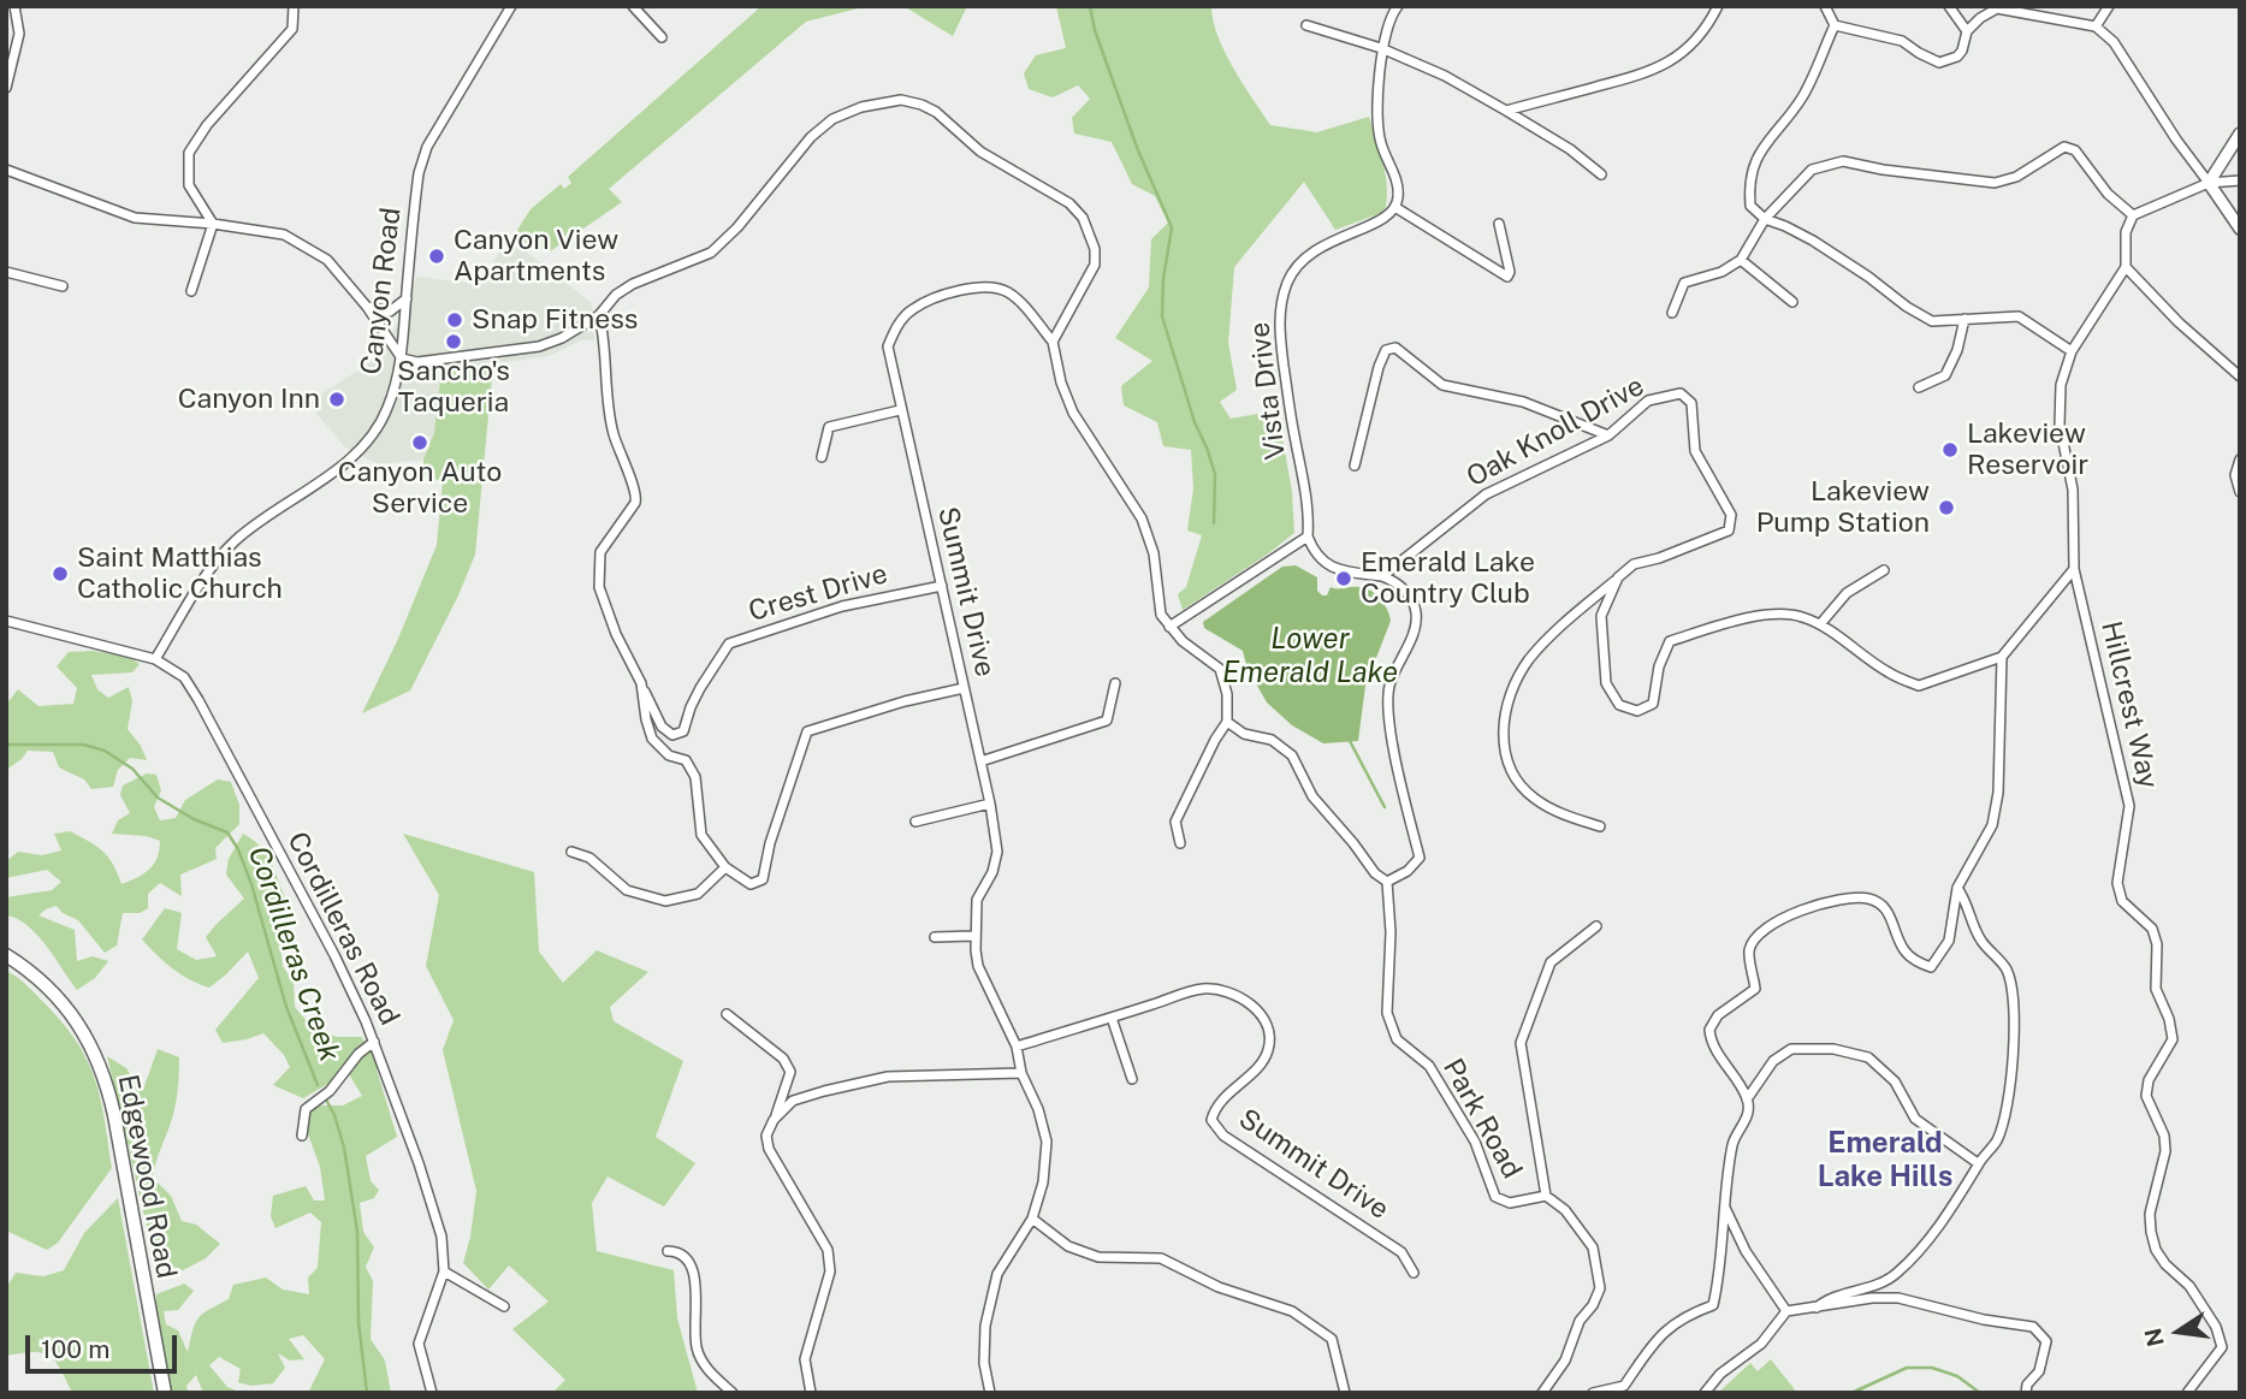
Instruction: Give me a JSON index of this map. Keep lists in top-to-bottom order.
{
  "streets": {
    "main road": ["Edgewood Road"],
    "street": [
      "Canyon Road",
      "Vista Drive",
      "Oak Knoll Drive",
      "Summit Drive",
      "Crest Drive",
      "Hillcrest Way",
      "Cordilleras Road",
      "Park Road"
    ]
  },
  "crossings": [
    ["Canyon Road", "Cordilleras Road"],
    ["Summit Drive", "Crest Drive"]
  ],
  "districts": ["Emerald Lake Hills"],
  "water": ["Lower Emerald Lake", "Cordilleras Creek"],
  "places": [
    "Canyon View Apartments",
    "Snap Fitness",
    "Sancho's Taqueria",
    "Canyon Inn",
    "Canyon Auto Service",
    "Lakeview Reservoir",
    "Lakeview Pump Station",
    "Saint Matthias Catholic Church",
    "Emerald Lake Country Club"
  ],
  "scale_bar": "100 m",
  "north": "left"
}
